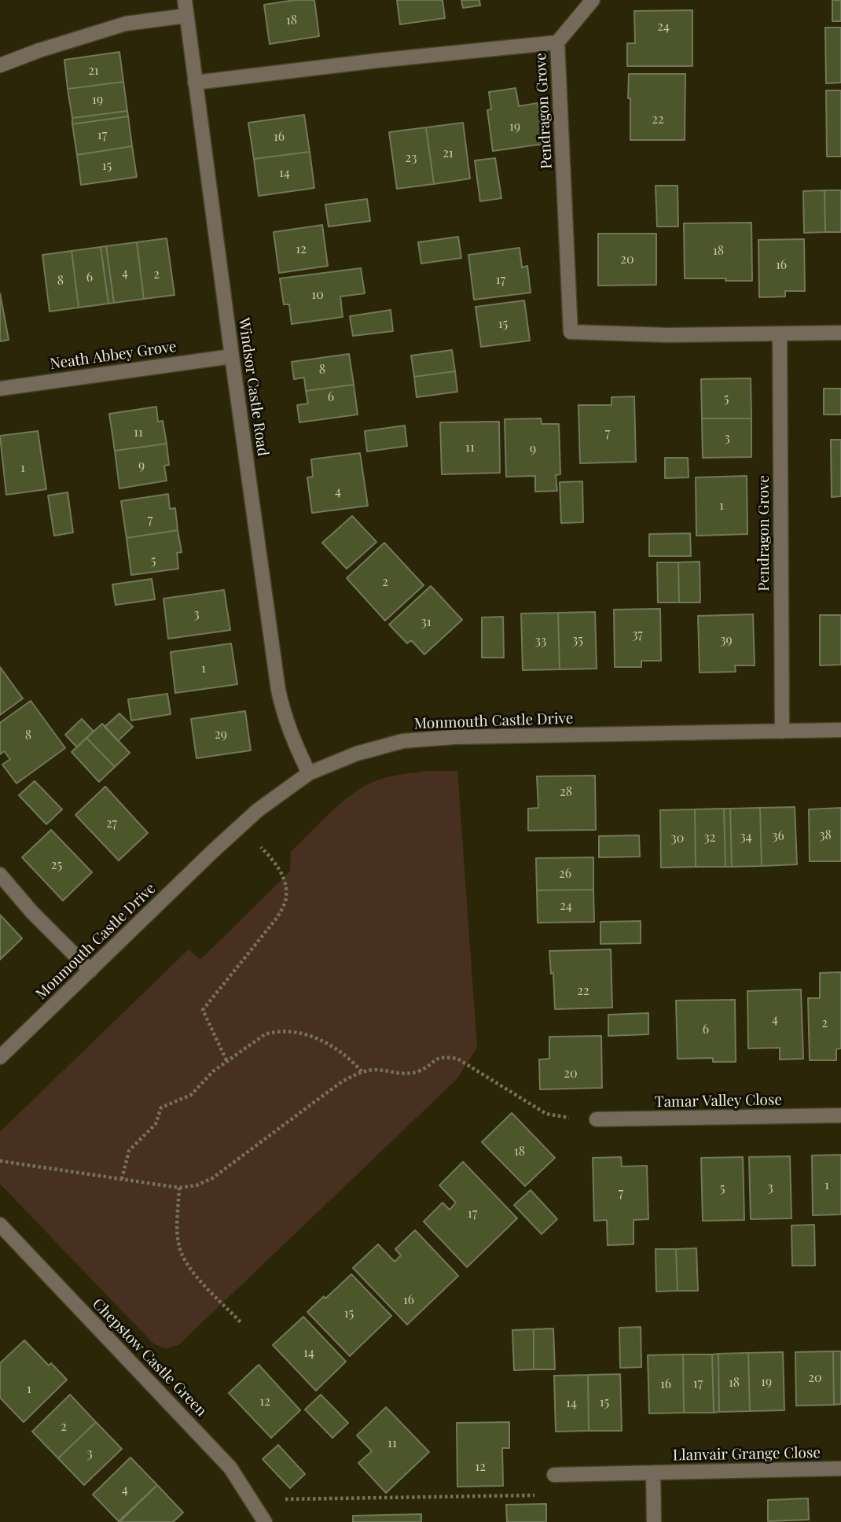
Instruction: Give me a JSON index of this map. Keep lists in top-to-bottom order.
{
  "streets": {
    "street": [
      "Pendragon Grove",
      "Neath Abbey Grove",
      "Windsor Castle Road",
      "Monmouth Castle Drive",
      "Tamar Valley Close",
      "Chepstow Castle Green",
      "Llanvair Grange Close"
    ]
  },
  "crossings": [
    ["Pendragon Grove", "Windsor Castle Road"],
    ["Pendragon Grove", "Monmouth Castle Drive"],
    ["Neath Abbey Grove", "Windsor Castle Road"],
    ["Windsor Castle Road", "Monmouth Castle Drive"]
  ],
  "house_numbers": [
    "18",
    "24",
    "21",
    "19",
    "22",
    "19",
    "17",
    "16",
    "21",
    "23",
    "15",
    "14",
    "12",
    "18",
    "20",
    "16",
    "4",
    "2",
    "6",
    "17",
    "8",
    "10",
    "15",
    "8",
    "6",
    "5",
    "11",
    "7",
    "3",
    "11",
    "9",
    "9",
    "1",
    "4",
    "1",
    "7",
    "5",
    "2",
    "3",
    "31",
    "37",
    "35",
    "39",
    "33",
    "1",
    "29",
    "8",
    "28",
    "27",
    "38",
    "36",
    "34",
    "32",
    "30",
    "25",
    "26",
    "24",
    "22",
    "4",
    "2",
    "6",
    "20",
    "18",
    "1",
    "3",
    "5",
    "7",
    "17",
    "16",
    "15",
    "14",
    "20",
    "19",
    "18",
    "17",
    "16",
    "1",
    "12",
    "15",
    "14",
    "2",
    "11",
    "3",
    "12",
    "4"
  ]
}
